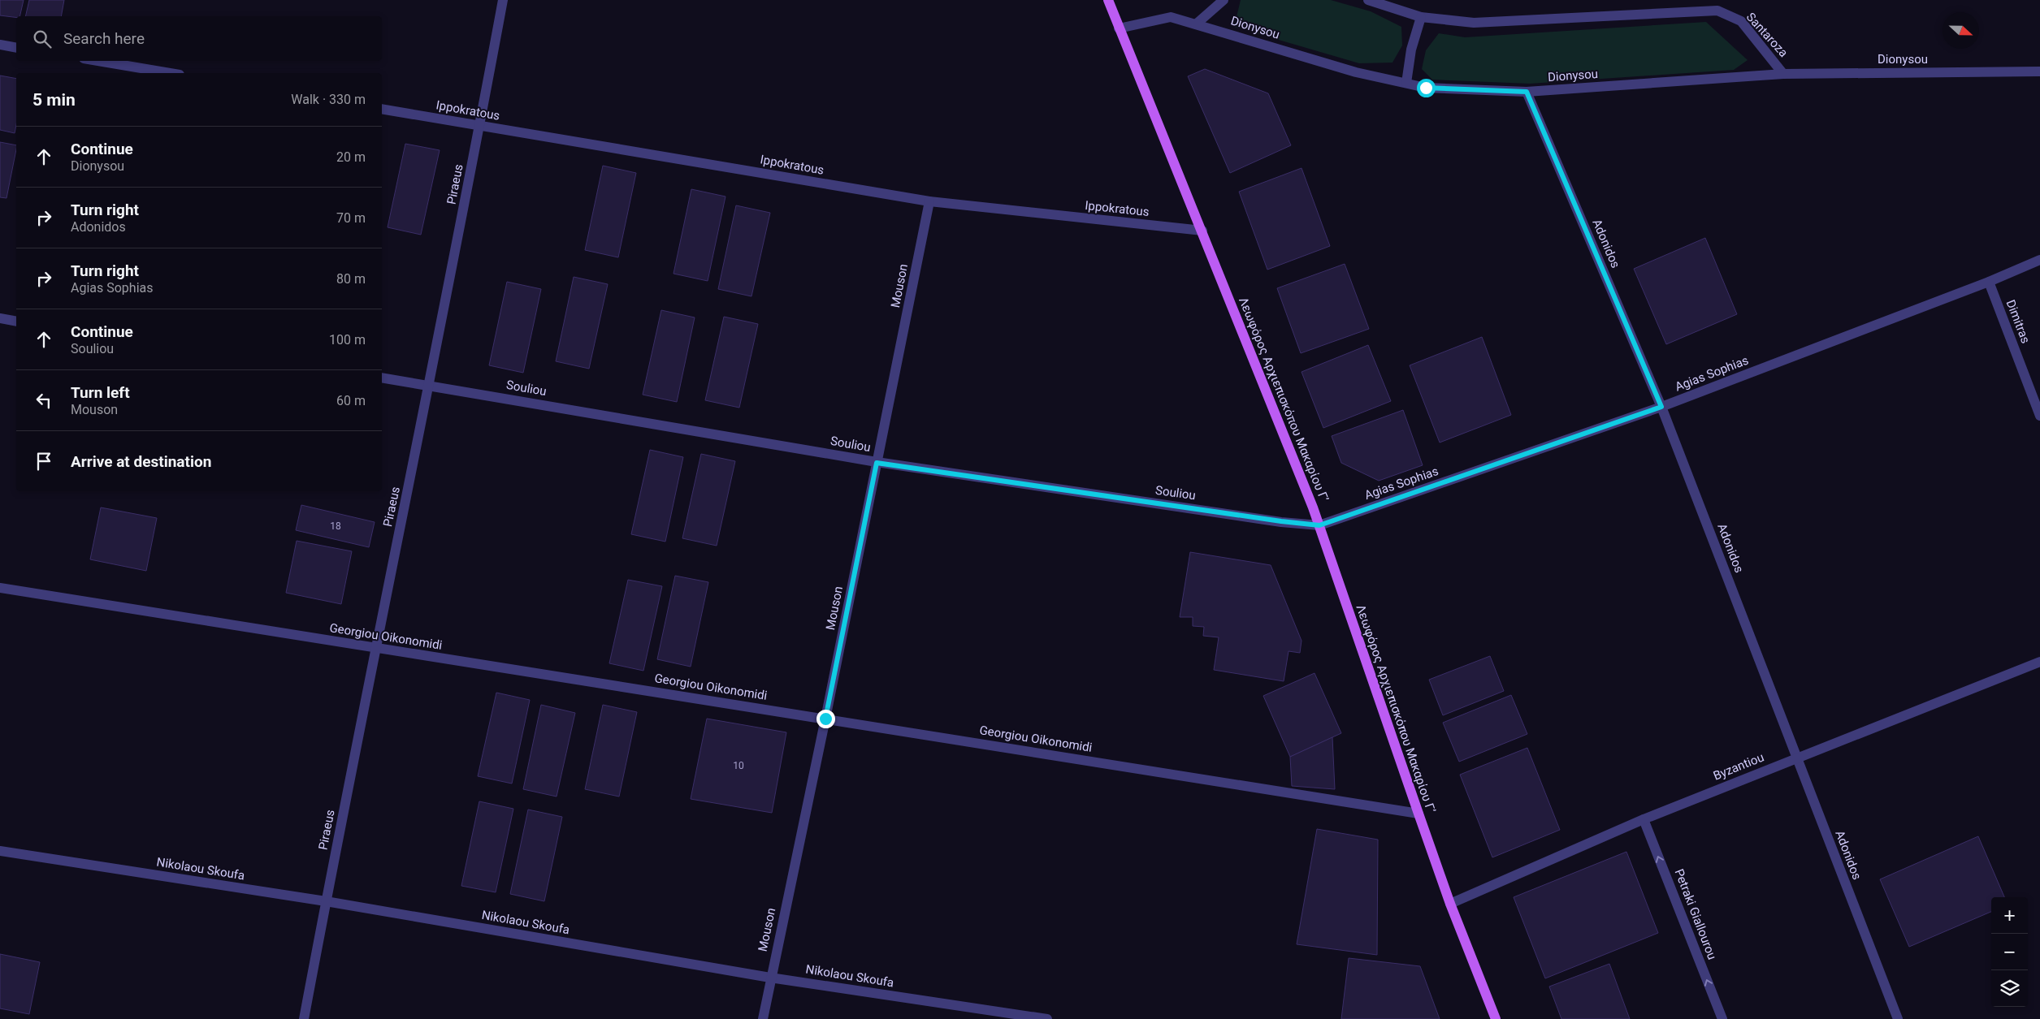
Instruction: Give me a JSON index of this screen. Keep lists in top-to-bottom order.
{
  "streets": {
    "main road": ["Λεωφόρος Αρχιεπισκόπου Μακαρίου Γ’"],
    "street": [
      "Dionysou",
      "Santaroza",
      "Ippokratous",
      "Piraeus",
      "Adonidos",
      "Mouson",
      "Dimitras",
      "Agias Sophias",
      "Souliou",
      "Georgiou Oikonomidi",
      "Byzantiou",
      "Nikolaou Skoufa",
      "Petraki Giallourou"
    ]
  },
  "crossings": [
    ["Dionysou", "Santaroza"],
    ["Dionysou", "Adonidos"],
    ["Dionysou", "Λεωφόρος Αρχιεπισκόπου Μακαρίου Γ’"],
    ["Ippokratous", "Piraeus"],
    ["Ippokratous", "Mouson"],
    ["Ippokratous", "Λεωφόρος Αρχιεπισκόπου Μακαρίου Γ’"],
    ["Piraeus", "Souliou"],
    ["Piraeus", "Georgiou Oikonomidi"],
    ["Piraeus", "Nikolaou Skoufa"],
    ["Adonidos", "Agias Sophias"],
    ["Adonidos", "Byzantiou"],
    ["Mouson", "Souliou"],
    ["Mouson", "Georgiou Oikonomidi"],
    ["Mouson", "Nikolaou Skoufa"],
    ["Dimitras", "Agias Sophias"],
    ["Agias Sophias", "Souliou"],
    ["Agias Sophias", "Λεωφόρος Αρχιεπισκόπου Μακαρίου Γ’"],
    ["Souliou", "Λεωφόρος Αρχιεπισκόπου Μακαρίου Γ’"],
    ["Λεωφόρος Αρχιεπισκόπου Μακαρίου Γ’", "Georgiou Oikonomidi"],
    ["Λεωφόρος Αρχιεπισκόπου Μακαρίου Γ’", "Byzantiou"],
    ["Byzantiou", "Petraki Giallourou"]
  ],
  "one_way": ["Petraki Giallourou"],
  "house_numbers": ["18", "10"],
  "north": "right",
  "page": {
    "search": "Search here",
    "heading": ["5 min", "Walk · 330 m"],
    "list": [
      ["Continue", "Dionysou", "20 m"],
      ["Turn right", "Adonidos", "70 m"],
      ["Turn right", "Agias Sophias", "80 m"],
      ["Continue", "Souliou", "100 m"],
      ["Turn left", "Mouson", "60 m"],
      "Arrive at destination"
    ],
    "map_buttons": ["+", "−"]
  }
}
